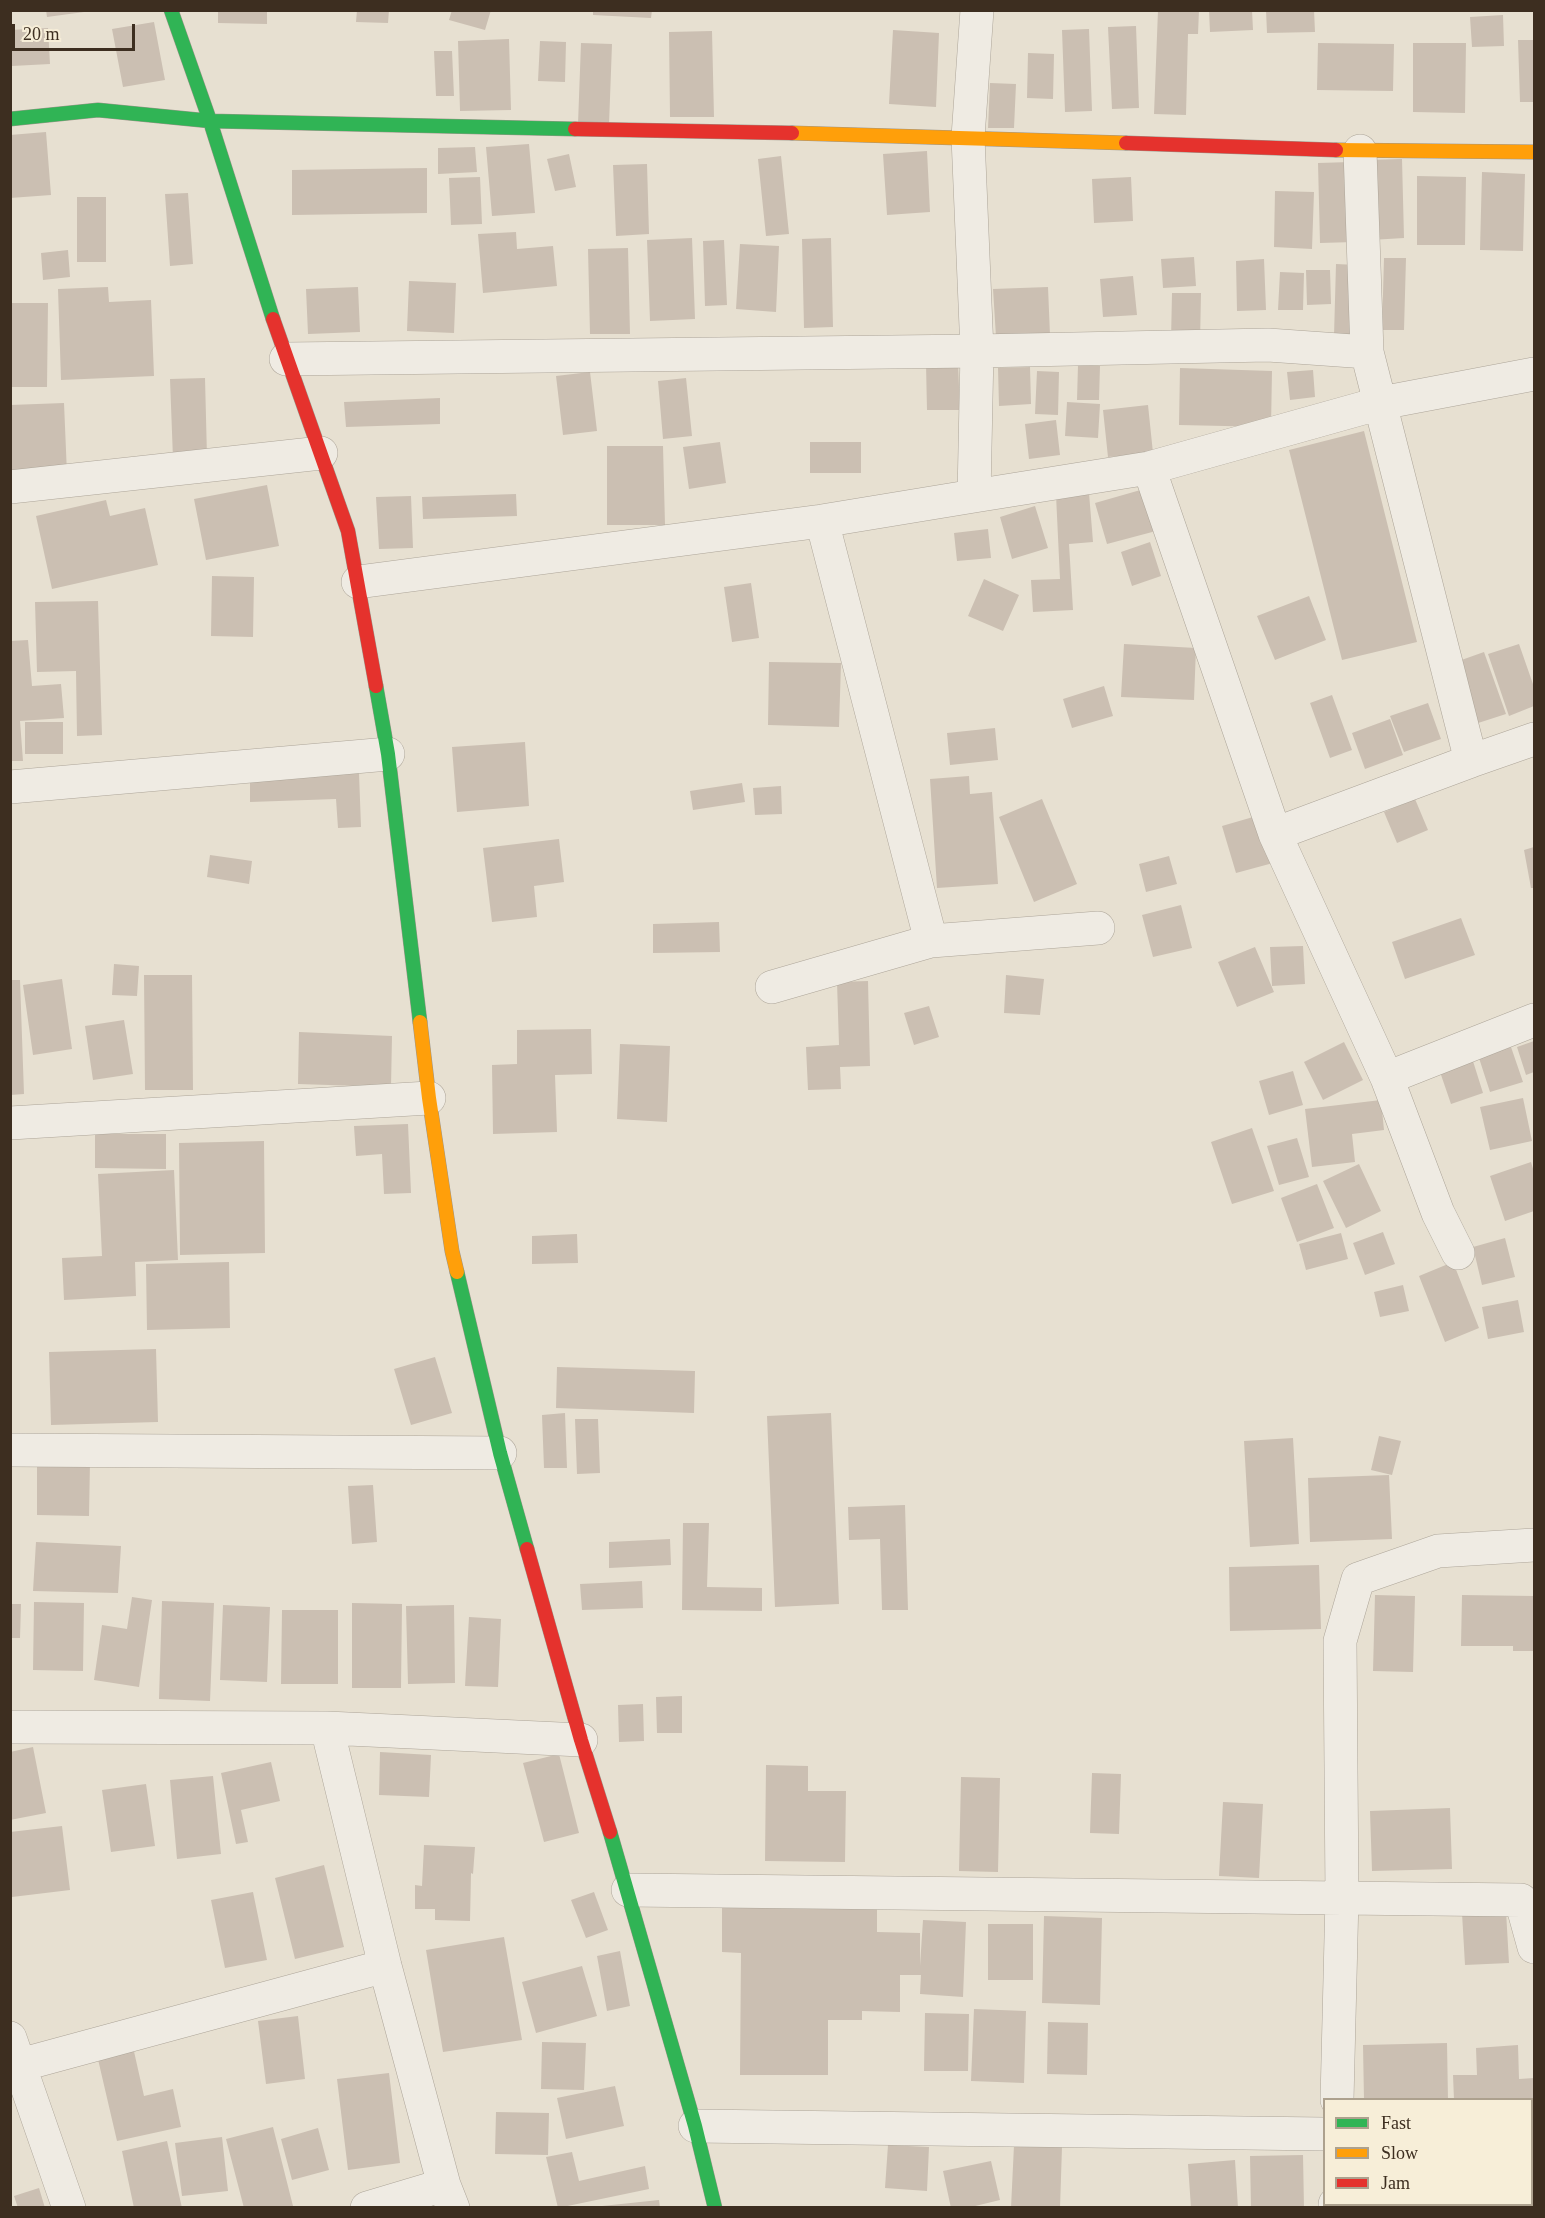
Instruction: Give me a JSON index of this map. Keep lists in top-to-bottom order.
{
  "legend": ["Fast", "Slow", "Jam"],
  "scale_bar": "20 m"
}
